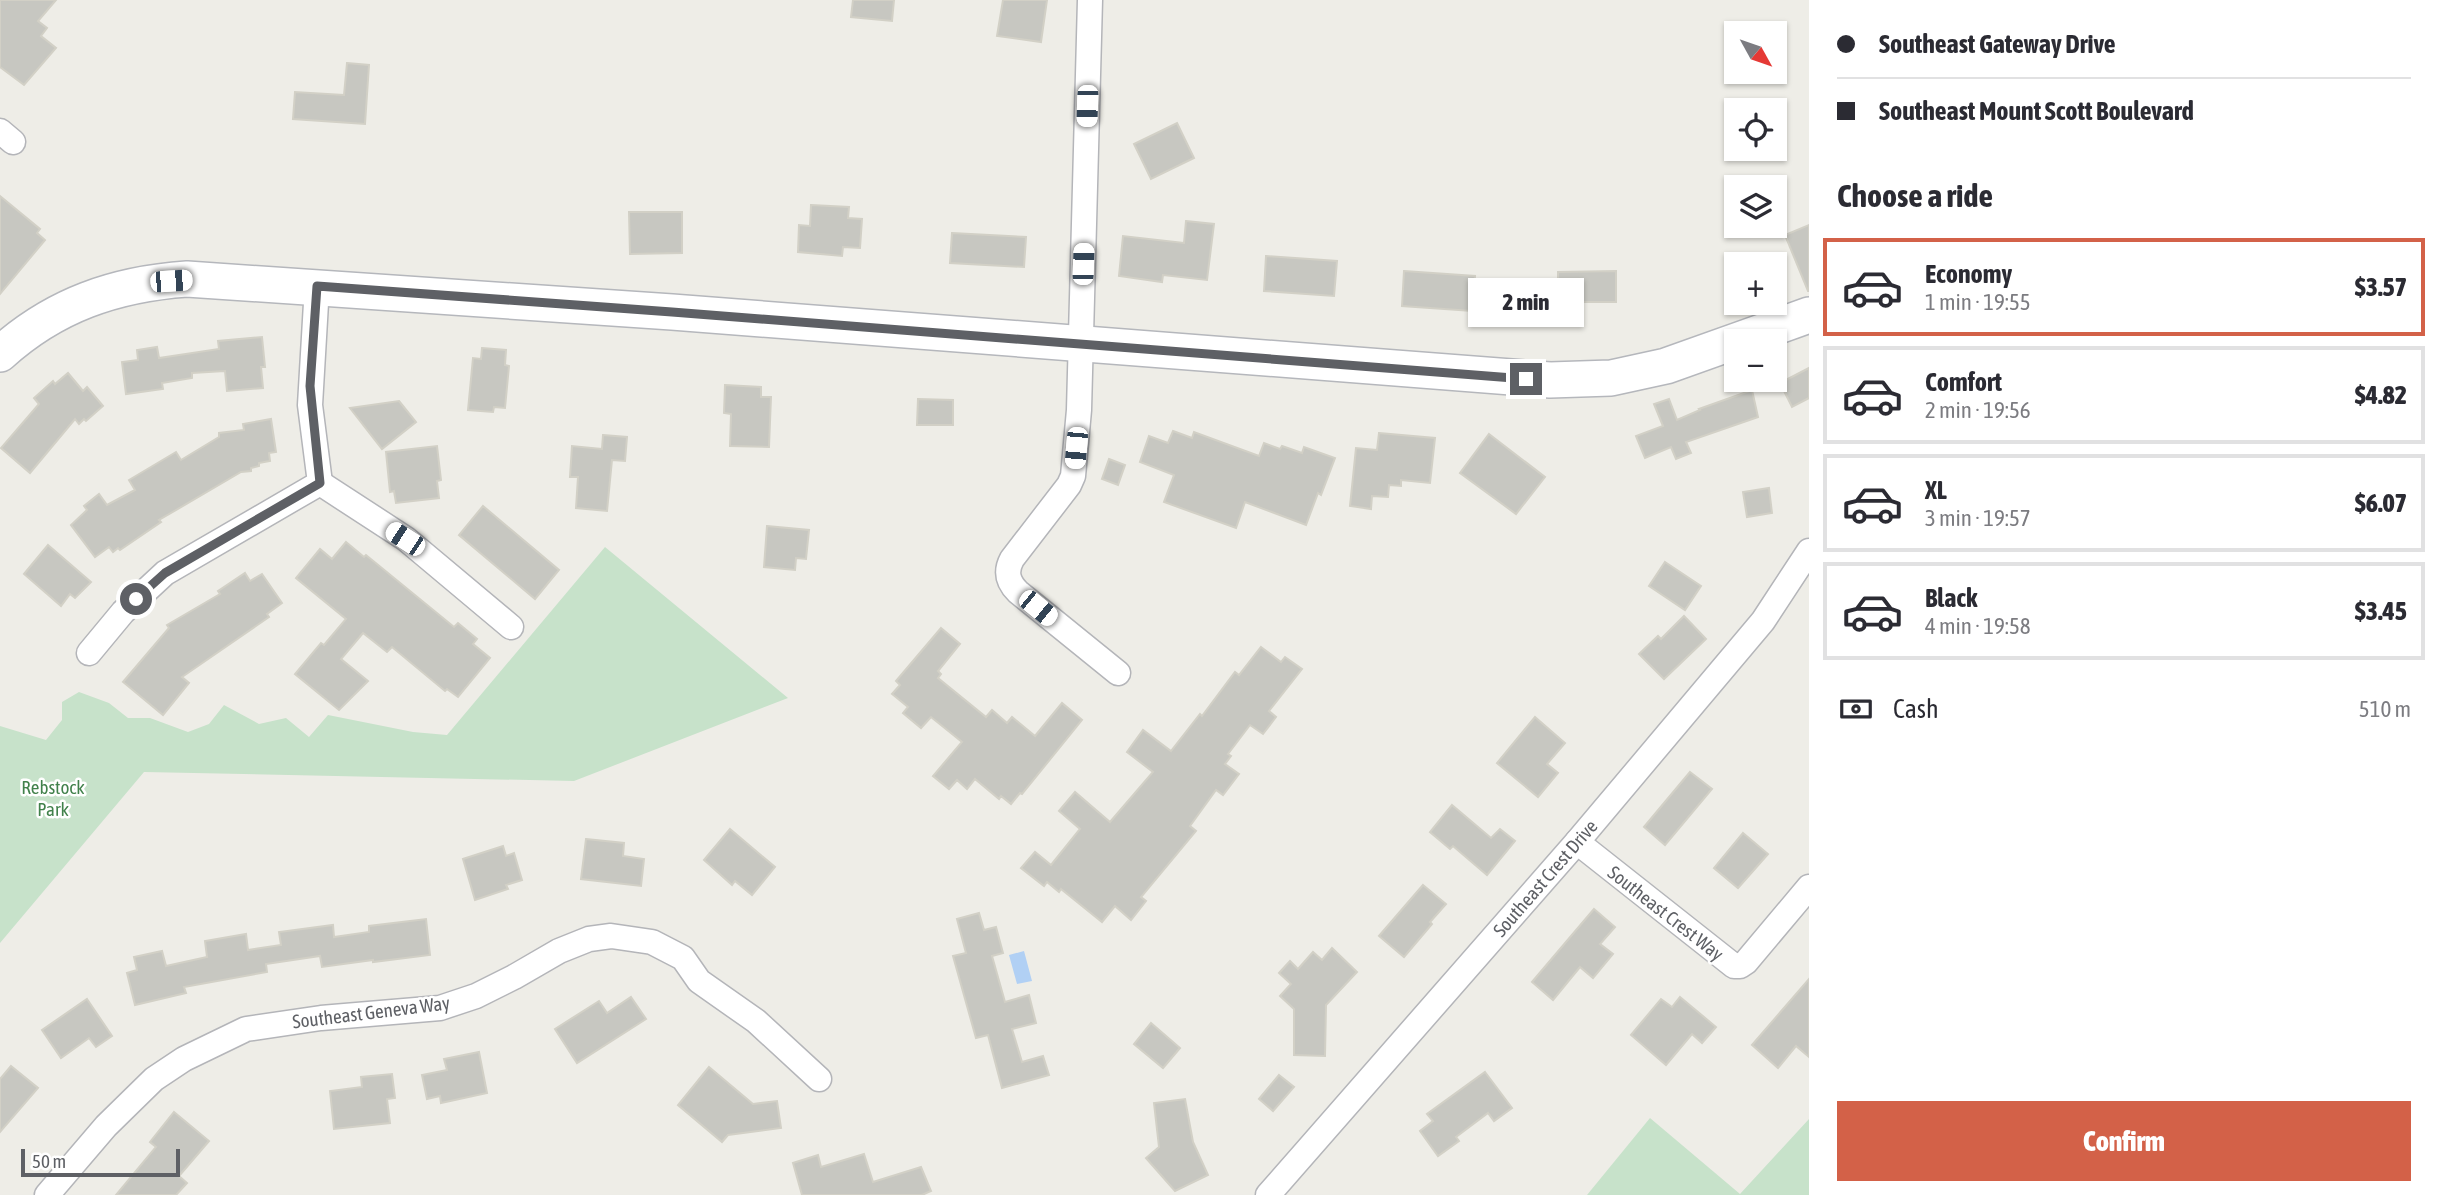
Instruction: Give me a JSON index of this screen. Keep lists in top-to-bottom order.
{
  "streets": {
    "street": ["Southeast Crest Drive", "Southeast Crest Way", "Southeast Geneva Way"]
  },
  "crossings": [
    ["Southeast Crest Drive", "Southeast Crest Way"]
  ],
  "parks": ["Rebstock Park"],
  "scale_bar": "50 m",
  "north": "bottom right",
  "page": {
    "banner": ["Southeast Gateway Drive", "Southeast Mount Scott Boulevard"],
    "map_buttons": ["+", "−"],
    "heading": "Choose a ride",
    "list": [
      {
        "name": "Economy",
        "note": "1 min · 19:55",
        "value": "$3.57"
      },
      {
        "name": "Comfort",
        "note": "2 min · 19:56",
        "value": "$4.82"
      },
      {
        "name": "XL",
        "note": "3 min · 19:57",
        "value": "$6.07"
      },
      {
        "name": "Black",
        "note": "4 min · 19:58",
        "value": "$3.45"
      }
    ],
    "bubble": "2 min",
    "pay": ["Cash", "510 m"],
    "buttons": "Confirm",
    "scale": "50 m"
  }
}
